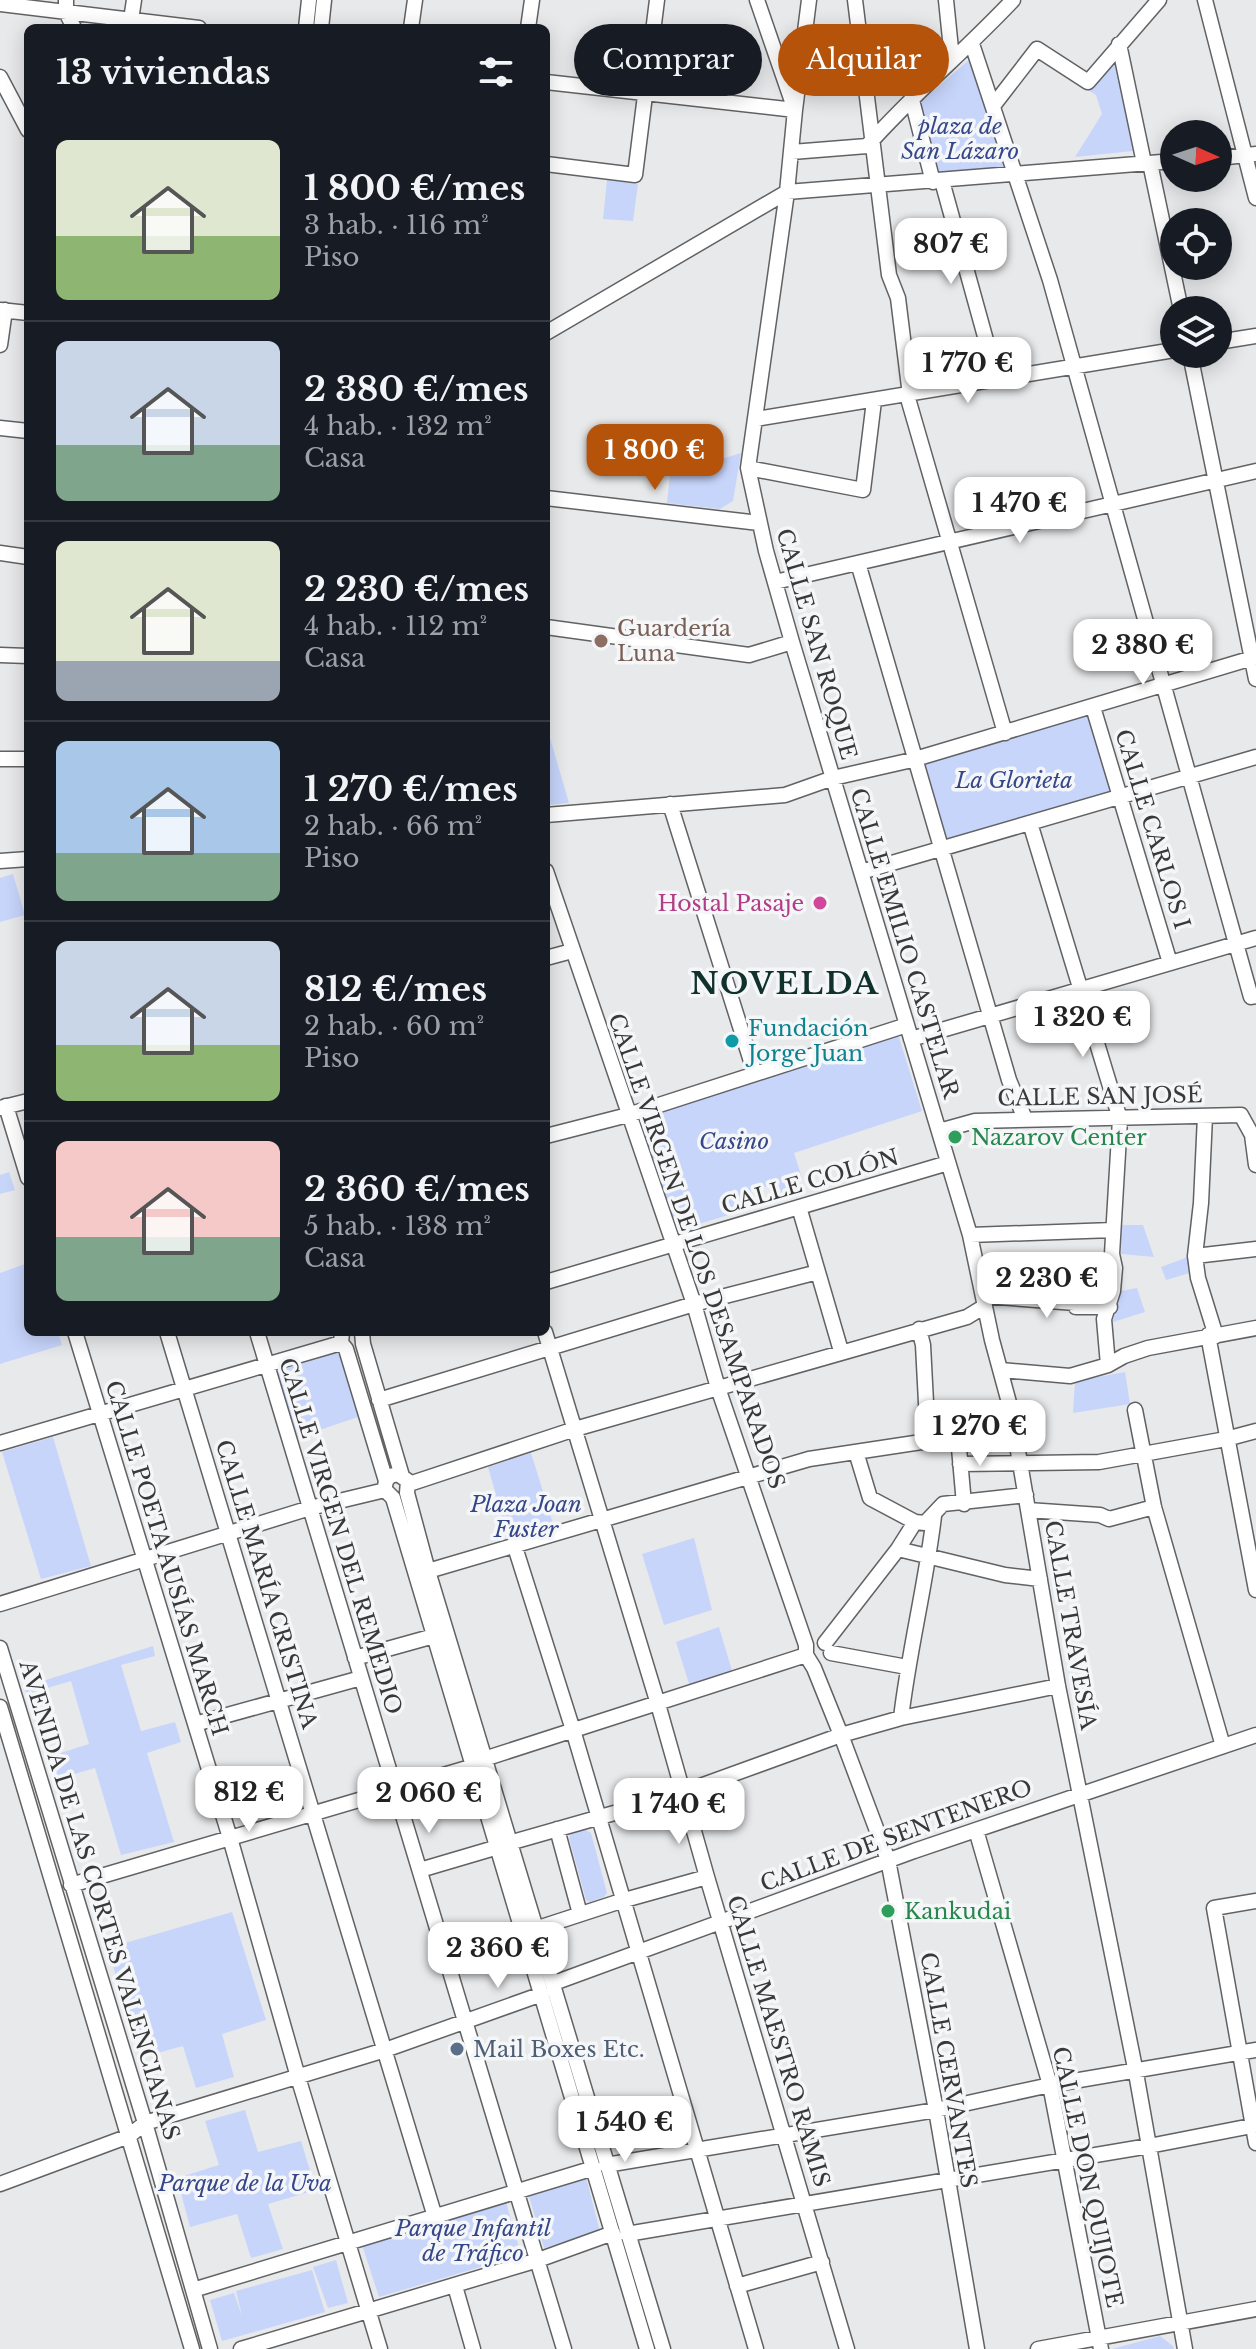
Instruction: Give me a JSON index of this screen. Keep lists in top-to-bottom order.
{
  "streets": {
    "street": [
      "CALLE SAN ROQUE",
      "CALLE CARLOS I",
      "CALLE EMILIO CASTELAR",
      "CALLE SAN JOSÉ",
      "CALLE COLÓN",
      "CALLE VIRGEN DE LOS DESAMPARADOS",
      "CALLE VIRGEN DEL REMEDIO",
      "CALLE POETA AUSÍAS MARCH",
      "CALLE MARÍA CRISTINA",
      "CALLE TRAVESÍA",
      "CALLE DE SENTENERO",
      "AVENIDA DE LAS CORTES VALENCIANAS",
      "CALLE MAESTRO RAMIS",
      "CALLE CERVANTES",
      "CALLE DON QUIJOTE"
    ]
  },
  "crossings": [
    ["CALLE SAN ROQUE", "CALLE EMILIO CASTELAR"],
    ["CALLE EMILIO CASTELAR", "CALLE SAN JOSÉ"],
    ["CALLE EMILIO CASTELAR", "CALLE COLÓN"],
    ["CALLE EMILIO CASTELAR", "CALLE TRAVESÍA"],
    ["CALLE COLÓN", "CALLE VIRGEN DE LOS DESAMPARADOS"],
    ["CALLE VIRGEN DE LOS DESAMPARADOS", "CALLE CERVANTES"],
    ["CALLE VIRGEN DEL REMEDIO", "CALLE DE SENTENERO"],
    ["CALLE POETA AUSÍAS MARCH", "CALLE DE SENTENERO"],
    ["CALLE MARÍA CRISTINA", "CALLE DE SENTENERO"],
    ["CALLE TRAVESÍA", "CALLE DE SENTENERO"],
    ["CALLE DE SENTENERO", "AVENIDA DE LAS CORTES VALENCIANAS"],
    ["CALLE DE SENTENERO", "CALLE MAESTRO RAMIS"],
    ["CALLE DE SENTENERO", "CALLE CERVANTES"],
    ["CALLE DE SENTENERO", "CALLE DON QUIJOTE"]
  ],
  "districts": ["NOVELDA"],
  "parks": [
    "plaza de San Lázaro",
    "La Glorieta",
    "Casino",
    "Plaza Joan Fuster",
    "Parque de la Uva",
    "Parque Infantil de Tráfico"
  ],
  "places": [
    "Guardería Luna",
    "Hostal Pasaje",
    "Fundación Jorge Juan",
    "Nazarov Center",
    "Kankudai",
    "Mail Boxes Etc."
  ],
  "north": "right",
  "page": {
    "chip": ["Comprar", "Alquilar"],
    "heading": "13 viviendas",
    "list": [
      {
        "name": "1 800 €/mes",
        "note": "3 hab. · 116 m² · Piso"
      },
      {
        "name": "2 380 €/mes",
        "note": "4 hab. · 132 m² · Casa"
      },
      {
        "name": "2 230 €/mes",
        "note": "4 hab. · 112 m² · Casa"
      },
      {
        "name": "1 270 €/mes",
        "note": "2 hab. · 66 m² · Piso"
      },
      {
        "name": "812 €/mes",
        "note": "2 hab. · 60 m² · Piso"
      },
      {
        "name": "2 360 €/mes",
        "note": "5 hab. · 138 m² · Casa"
      }
    ],
    "price": [
      "807 €",
      "1 770 €",
      "1 800 €",
      "1 470 €",
      "2 380 €",
      "1 320 €",
      "2 230 €",
      "1 270 €",
      "812 €",
      "2 060 €",
      "1 740 €",
      "2 360 €",
      "1 540 €"
    ]
  }
}
